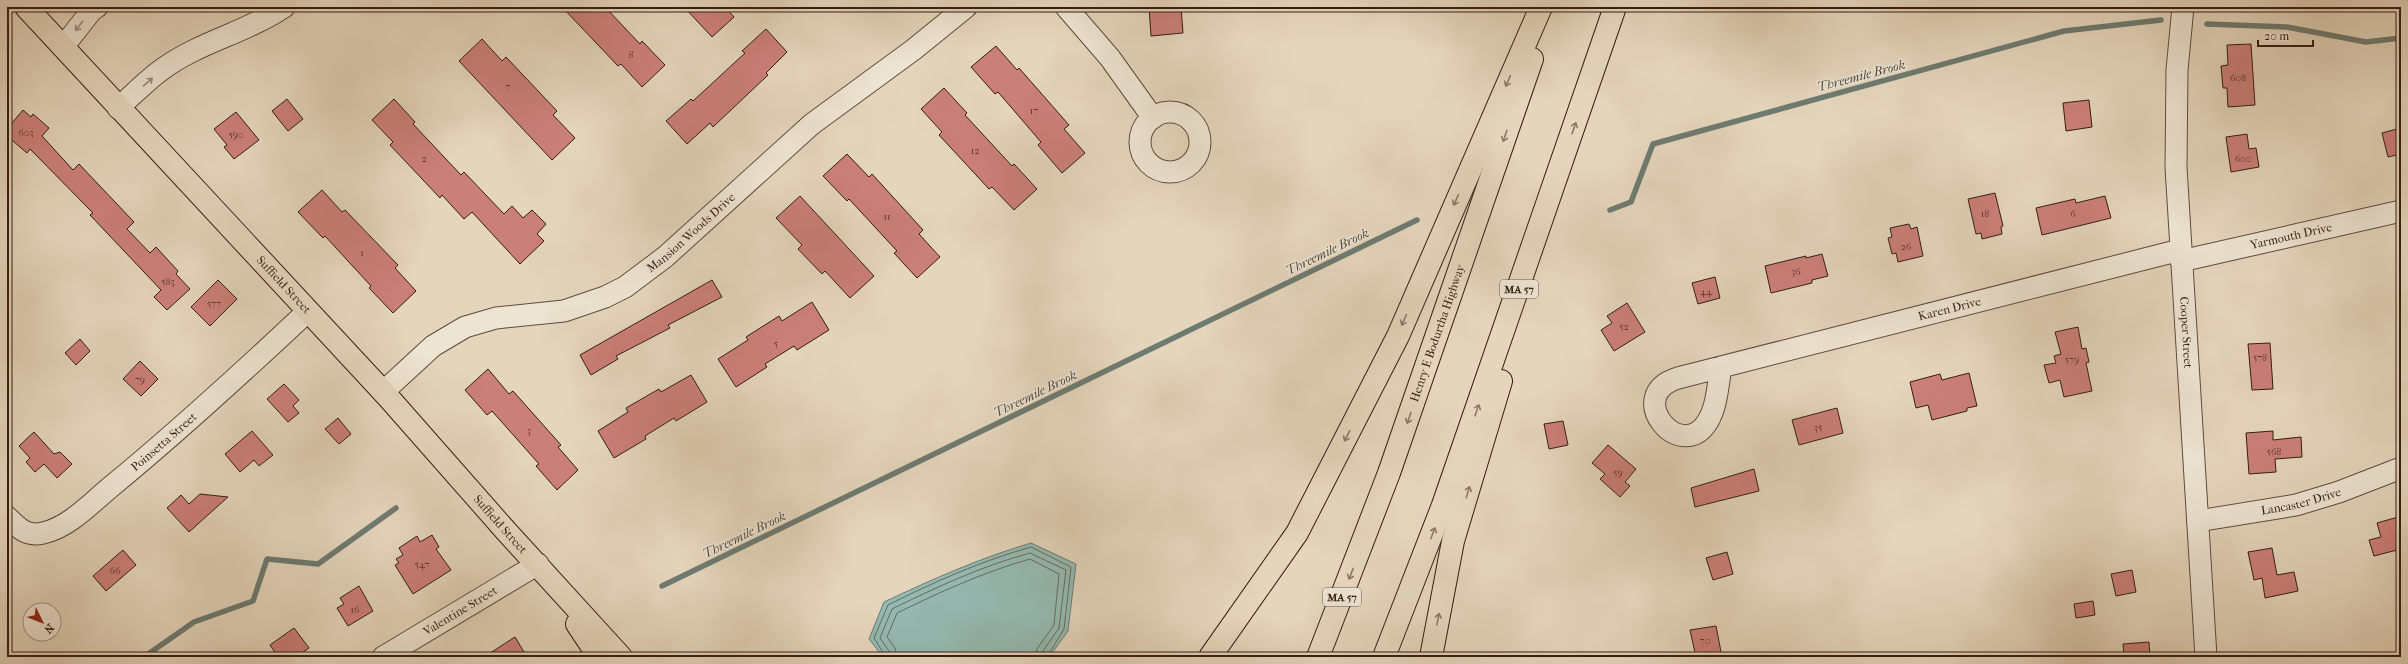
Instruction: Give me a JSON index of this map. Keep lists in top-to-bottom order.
{
  "streets": {
    "main road": ["Suffield Street", "MA 57", "Henry E Bodurtha Highway"],
    "street": [
      "Mansion Woods Drive",
      "Yarmouth Drive",
      "Karen Drive",
      "Cooper Street",
      "Poinsetta Street",
      "Lancaster Drive",
      "Valentine Street"
    ]
  },
  "crossings": [
    ["Mansion Woods Drive", "Suffield Street"],
    ["Yarmouth Drive", "Karen Drive"],
    ["Yarmouth Drive", "Cooper Street"],
    ["Suffield Street", "Poinsetta Street"],
    ["Suffield Street", "Valentine Street"],
    ["Karen Drive", "Cooper Street"],
    ["Cooper Street", "Lancaster Drive"]
  ],
  "water": ["Threemile Brook"],
  "house_numbers": [
    "8",
    "608",
    "7",
    "17",
    "603",
    "590",
    "12",
    "2",
    "600",
    "18",
    "6",
    "11",
    "26",
    "1",
    "36",
    "583",
    "44",
    "577",
    "52",
    "5",
    "578",
    "579",
    "79",
    "35",
    "3",
    "568",
    "59",
    "547",
    "66",
    "16",
    "70"
  ],
  "scale_bar": "20 m",
  "north": "bottom right"
}
